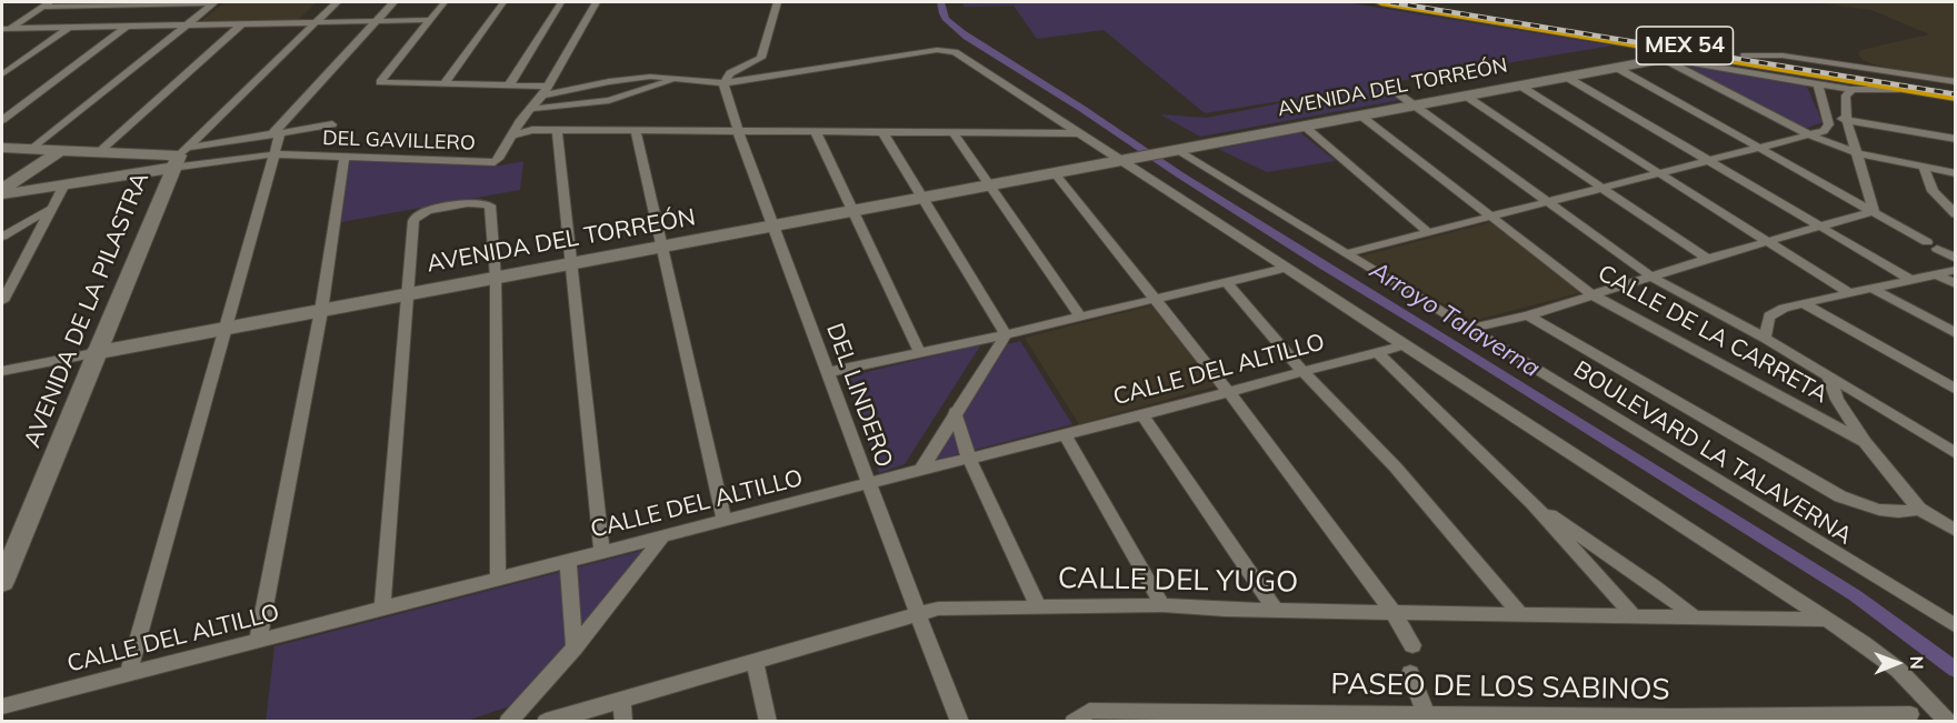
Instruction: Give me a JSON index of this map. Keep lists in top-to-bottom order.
{
  "streets": {
    "highway": ["MEX 54"],
    "street": [
      "AVENIDA DEL TORREÓN",
      "DEL GAVILLERO",
      "AVENIDA DE LA PILASTRA",
      "CALLE DE LA CARRETA",
      "CALLE DEL ALTILLO",
      "DEL LINDERO",
      "BOULEVARD LA TALAVERNA",
      "CALLE DEL YUGO",
      "PASEO DE LOS SABINOS"
    ]
  },
  "crossings": [
    ["AVENIDA DEL TORREÓN", "AVENIDA DE LA PILASTRA"],
    ["AVENIDA DEL TORREÓN", "CALLE DE LA CARRETA"],
    ["AVENIDA DEL TORREÓN", "DEL LINDERO"],
    ["AVENIDA DEL TORREÓN", "BOULEVARD LA TALAVERNA"],
    ["DEL GAVILLERO", "AVENIDA DE LA PILASTRA"],
    ["CALLE DEL ALTILLO", "DEL LINDERO"],
    ["DEL LINDERO", "CALLE DEL YUGO"]
  ],
  "water": ["Arroyo Talaverna"],
  "north": "right"
}
